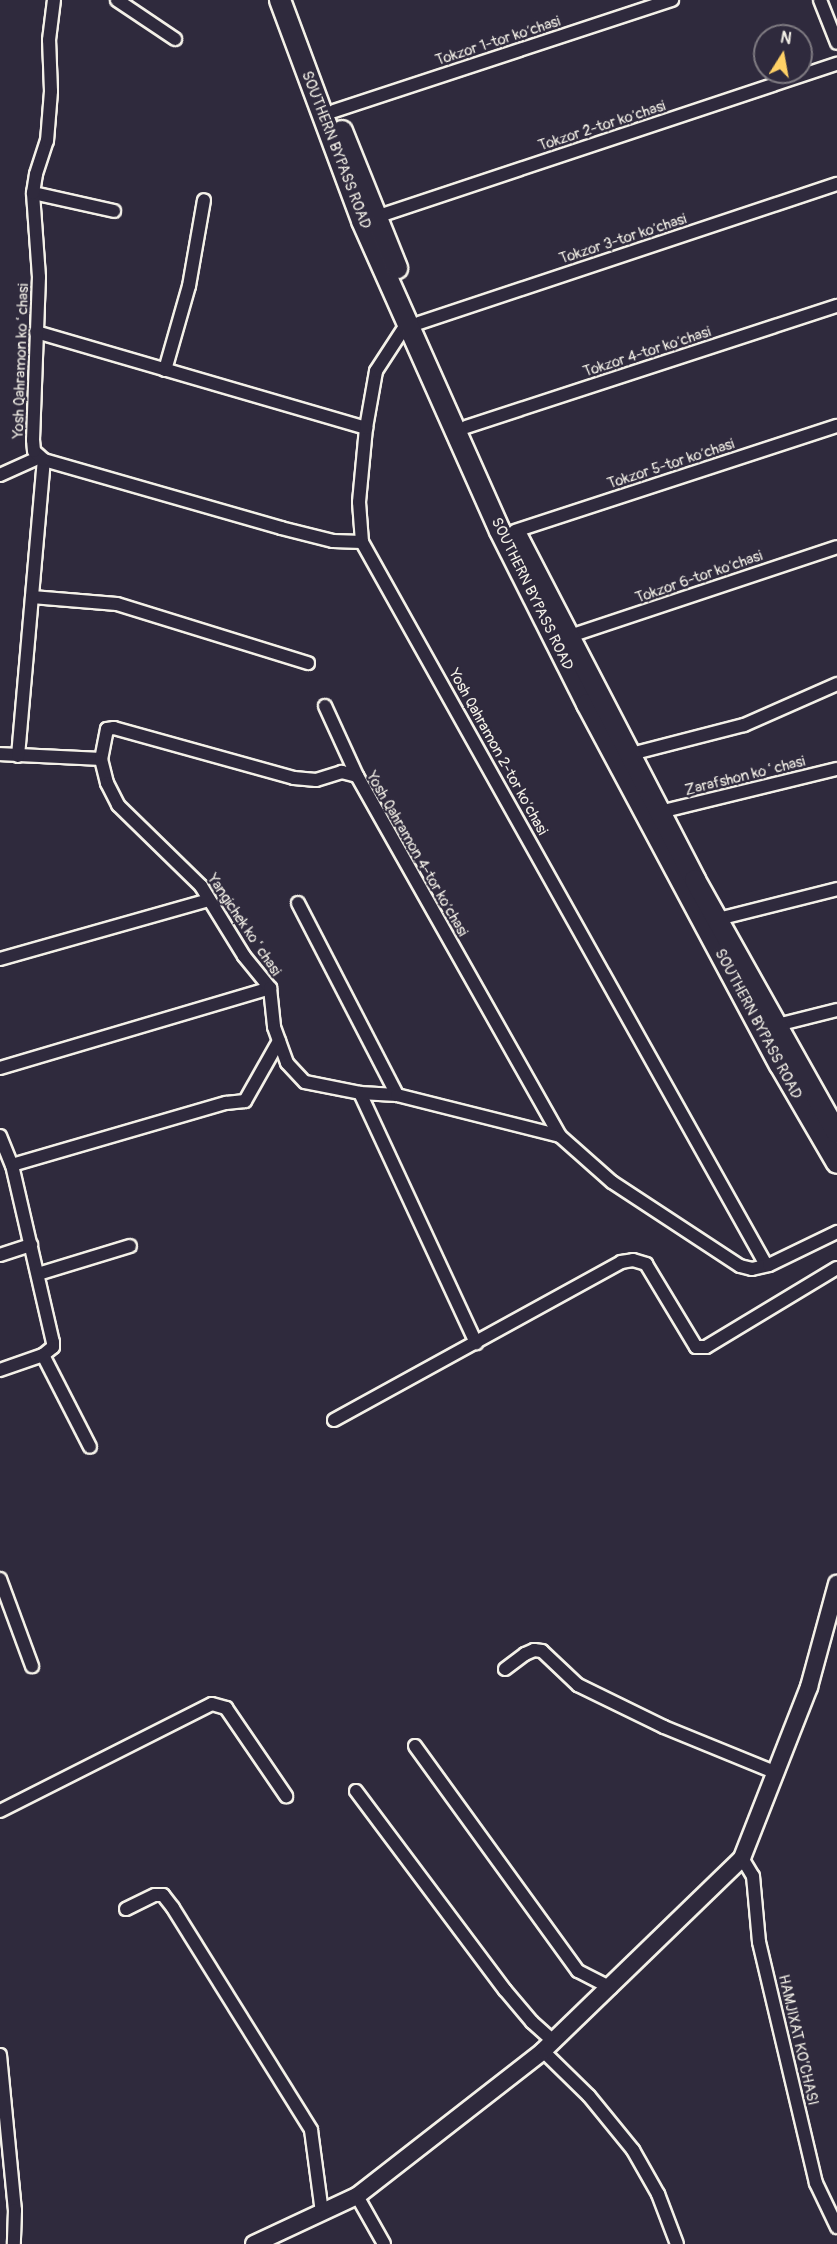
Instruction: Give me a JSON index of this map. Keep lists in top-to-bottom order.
{
  "streets": {
    "highway": ["SOUTHERN BYPASS ROAD"],
    "street": [
      "Tokzor 1-tor koʼchasi",
      "Tokzor 2-tor koʼchasi",
      "Tokzor 3-tor koʼchasi",
      "Tokzor 4-tor koʼchasi",
      "Yosh Qahramon koʻchasi",
      "Tokzor 5-tor koʼchasi",
      "Tokzor 6-tor koʼchasi",
      "Yosh Qahramon 2-tor koʼchasi",
      "Zarafshon koʻchasi",
      "Yosh Qahramon 4-tor koʼchasi",
      "Yangichek koʻchasi",
      "HAMJIXAT KO’CHASI"
    ]
  },
  "crossings": [
    ["Tokzor 1-tor koʼchasi", "SOUTHERN BYPASS ROAD"],
    ["Tokzor 2-tor koʼchasi", "SOUTHERN BYPASS ROAD"],
    ["SOUTHERN BYPASS ROAD", "Tokzor 3-tor koʼchasi"],
    ["SOUTHERN BYPASS ROAD", "Tokzor 4-tor koʼchasi"],
    ["SOUTHERN BYPASS ROAD", "Tokzor 5-tor koʼchasi"],
    ["SOUTHERN BYPASS ROAD", "Tokzor 6-tor koʼchasi"],
    ["SOUTHERN BYPASS ROAD", "Zarafshon koʻchasi"],
    ["Yosh Qahramon 4-tor koʼchasi", "Yangichek koʻchasi"]
  ],
  "north": "top"
}
